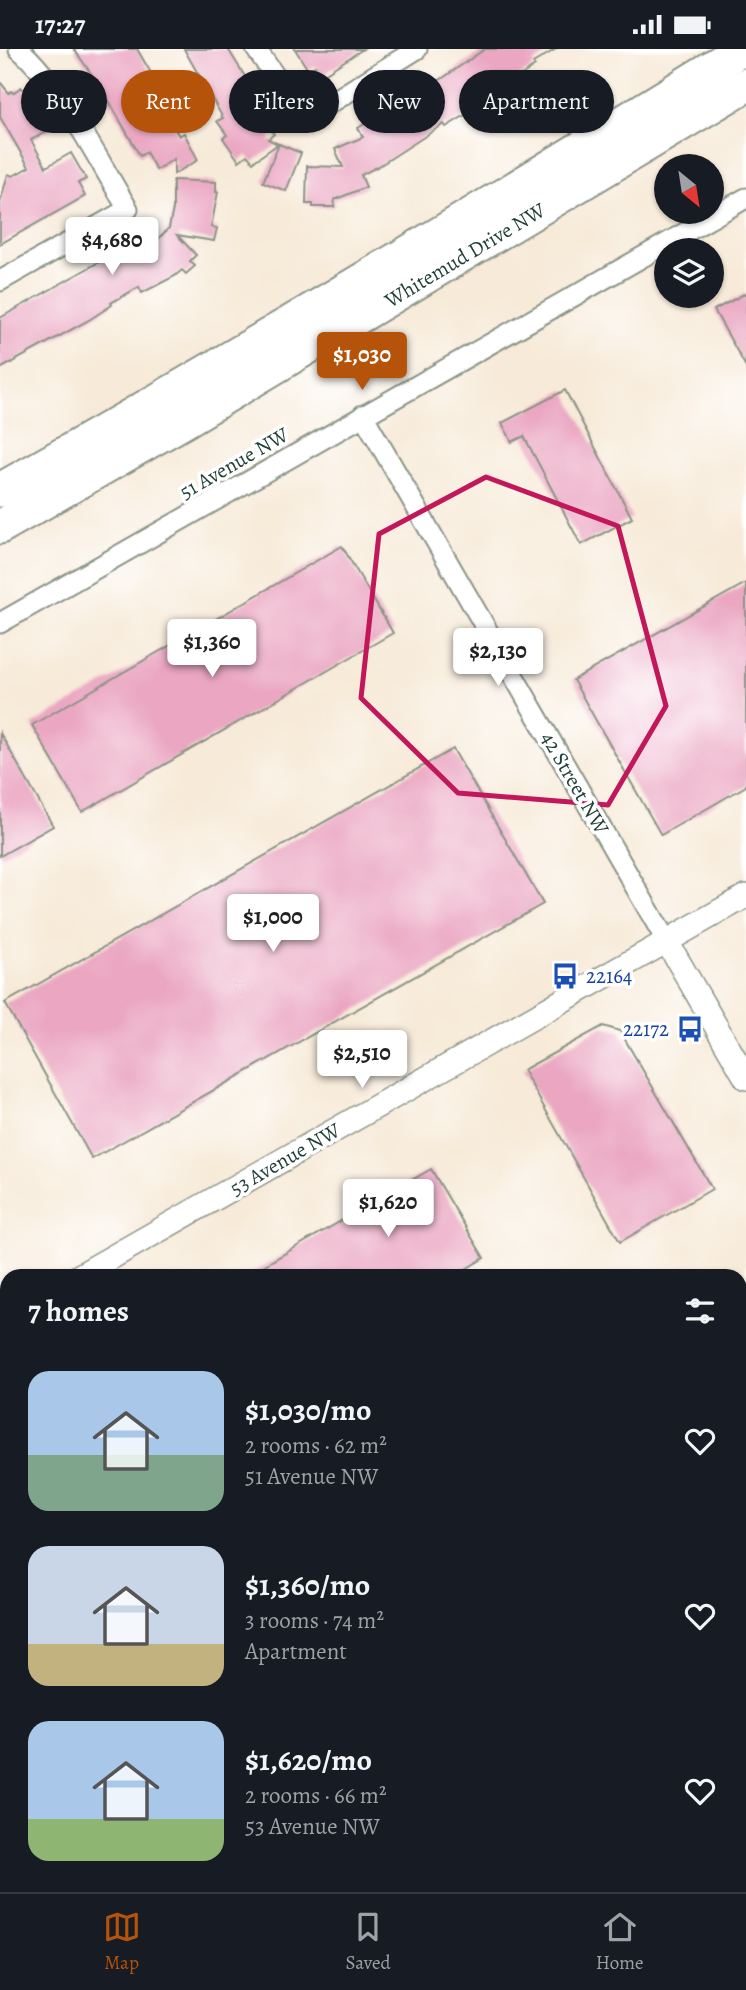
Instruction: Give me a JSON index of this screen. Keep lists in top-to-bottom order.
{
  "streets": {
    "highway": ["Whitemud Drive NW"],
    "street": ["51 Avenue NW", "42 Street NW", "53 Avenue NW"]
  },
  "crossings": [
    ["51 Avenue NW", "42 Street NW"],
    ["42 Street NW", "53 Avenue NW"]
  ],
  "places": {
    "bus stop": ["22164", "22172"]
  },
  "north": "bottom right",
  "page": {
    "status": "17:27",
    "chip": [
      "Buy",
      "Rent",
      "Filters",
      "New",
      "Apartment"
    ],
    "price": [
      "$4,680",
      "$1,030",
      "$1,360",
      "$2,130",
      "$1,000",
      "$2,510",
      "$1,620"
    ],
    "heading": "7 homes",
    "list": [
      {
        "name": "$1,030/mo",
        "note": "2 rooms · 62 m² · 51 Avenue NW"
      },
      {
        "name": "$1,360/mo",
        "note": "3 rooms · 74 m² · Apartment"
      },
      {
        "name": "$1,620/mo",
        "note": "2 rooms · 66 m² · 53 Avenue NW"
      }
    ],
    "tabs": ["Map", "Saved", "Home"]
  }
}
